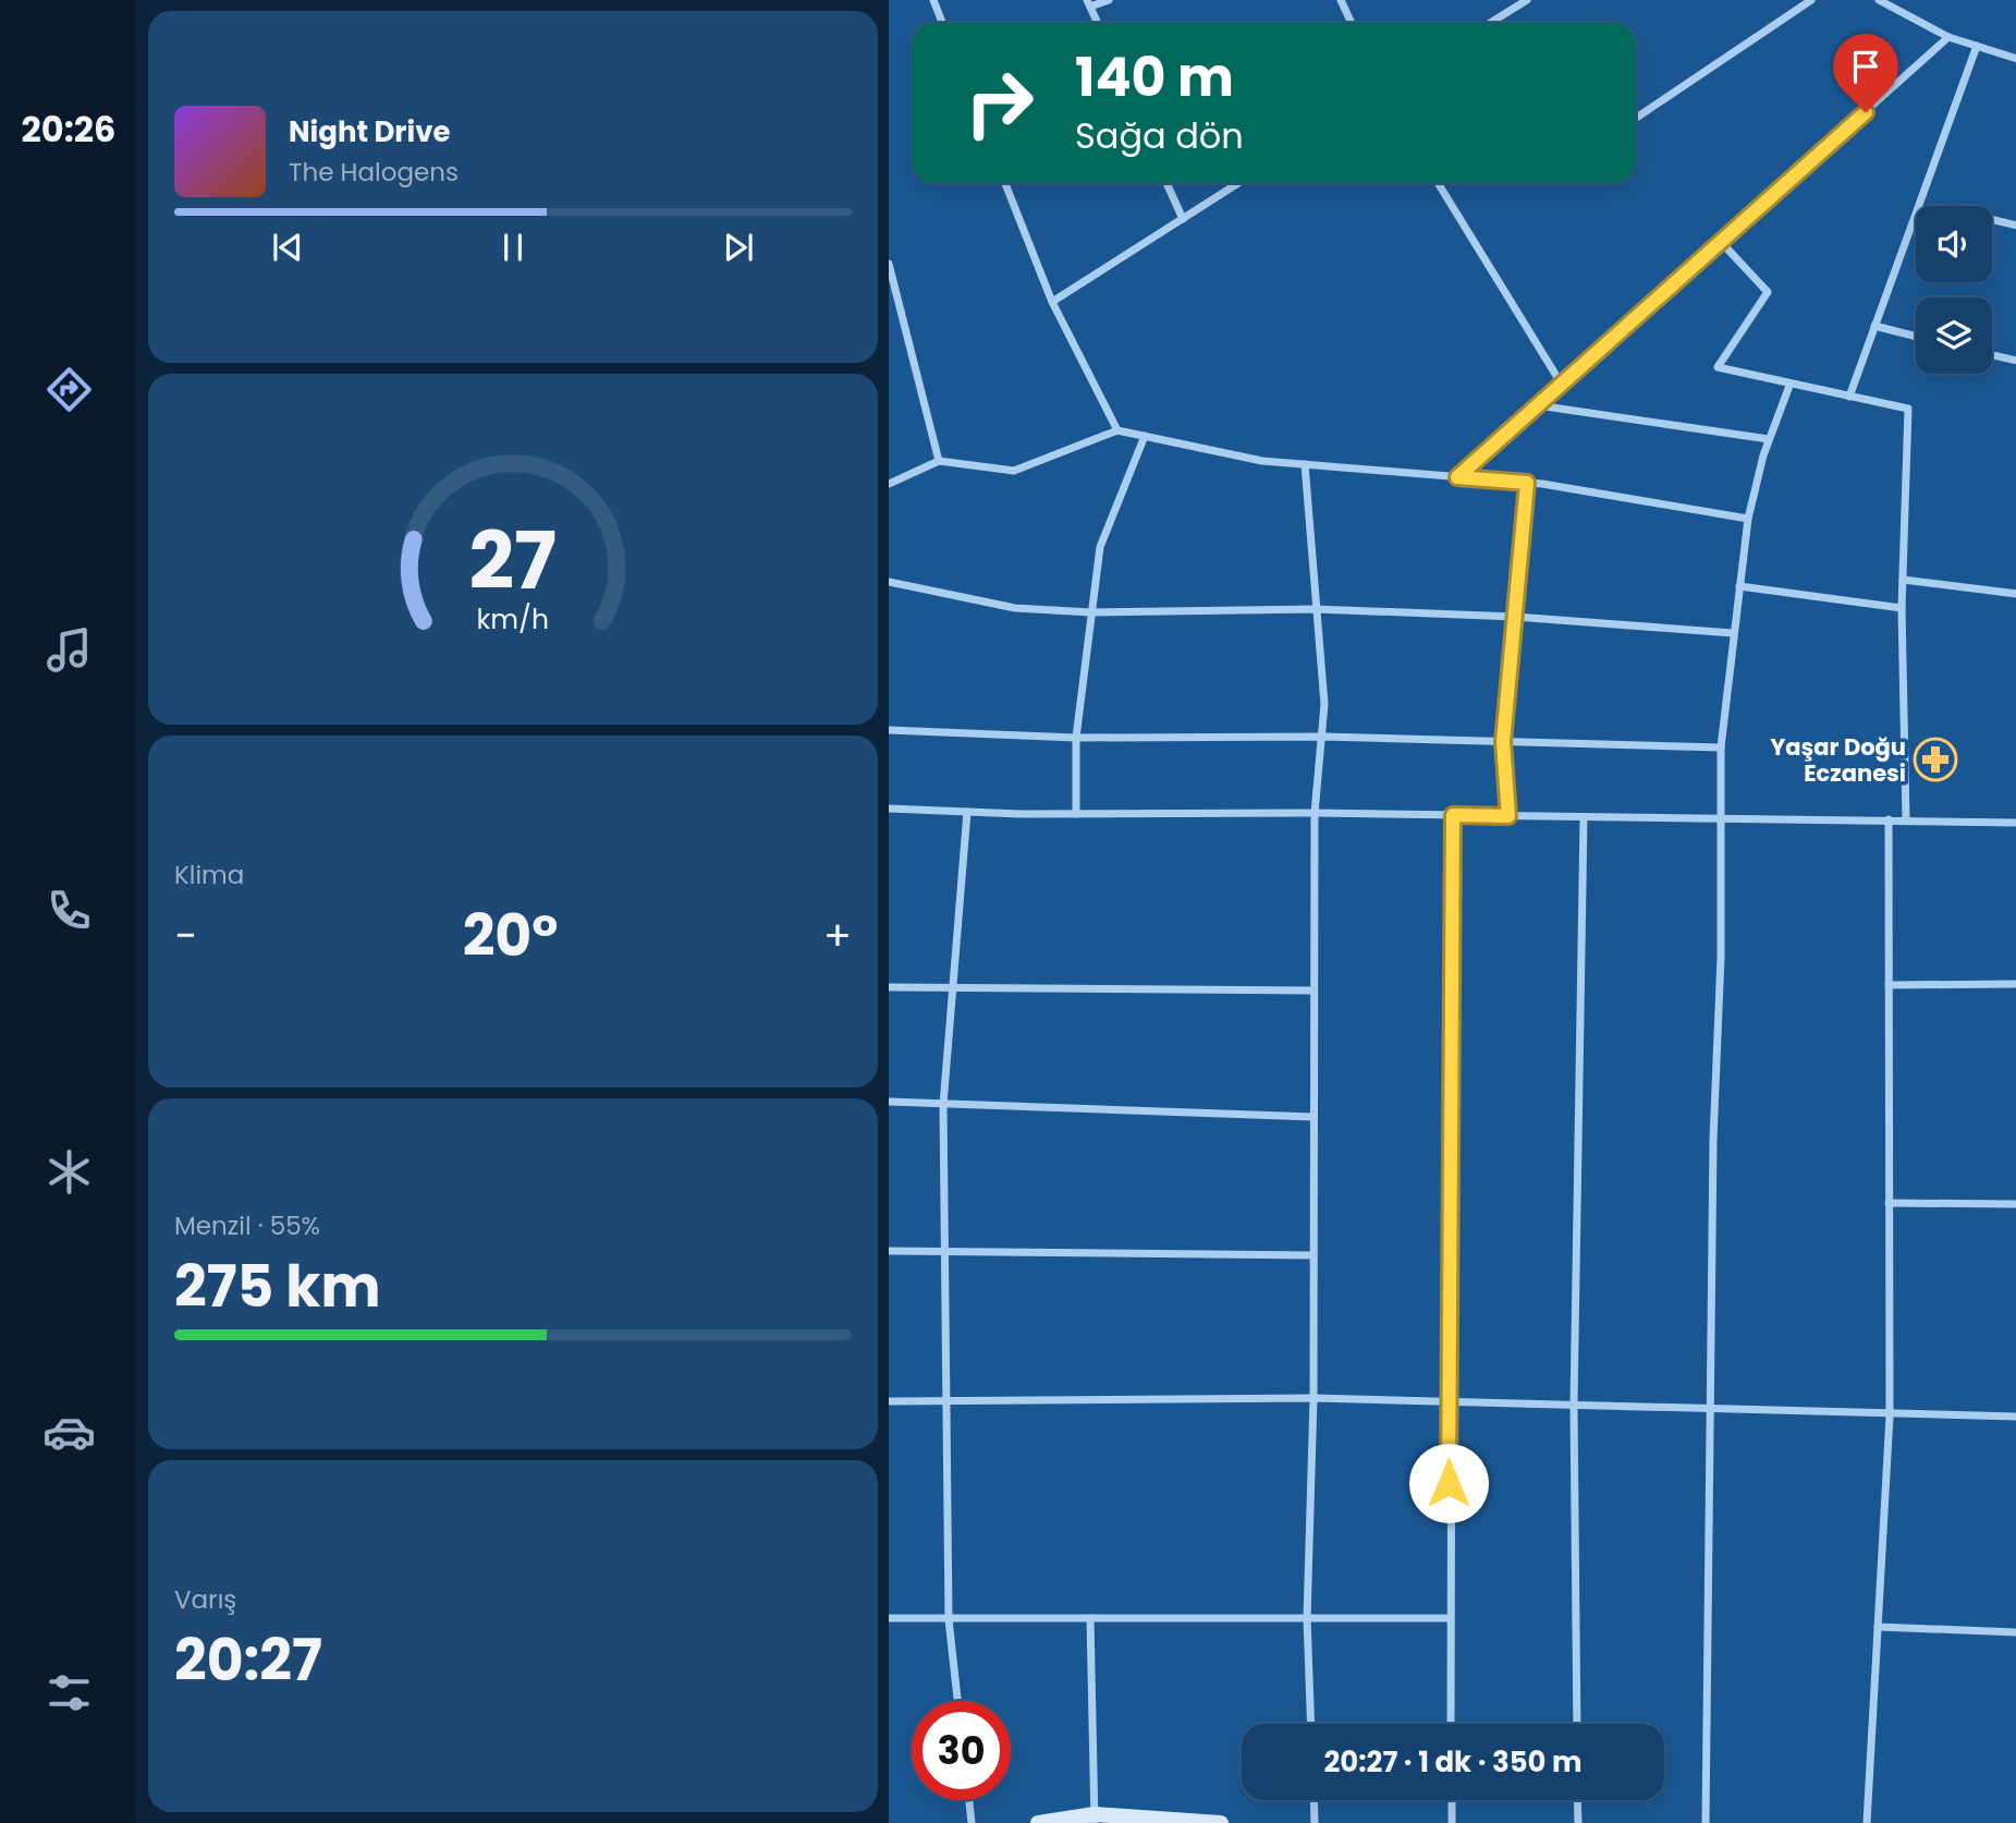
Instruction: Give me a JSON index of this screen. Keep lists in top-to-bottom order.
{
  "places": {
    "pharmacy": ["Yaşar Doğu Eczanesi"]
  },
  "page": {
    "tabs": "20:26",
    "turn": ["140 m", "Sağa dön"],
    "song": ["Night Drive", "The Halogens"],
    "tile": [
      "Klima",
      ["Menzil · 55%", "275 km"],
      ["Varış", "20:27"]
    ],
    "heat": ["−", "20°", "+"],
    "limit": "30",
    "trip": "20:27 · 1 dk · 350 m",
    "gauge": ["27", "km/h"]
  }
}
